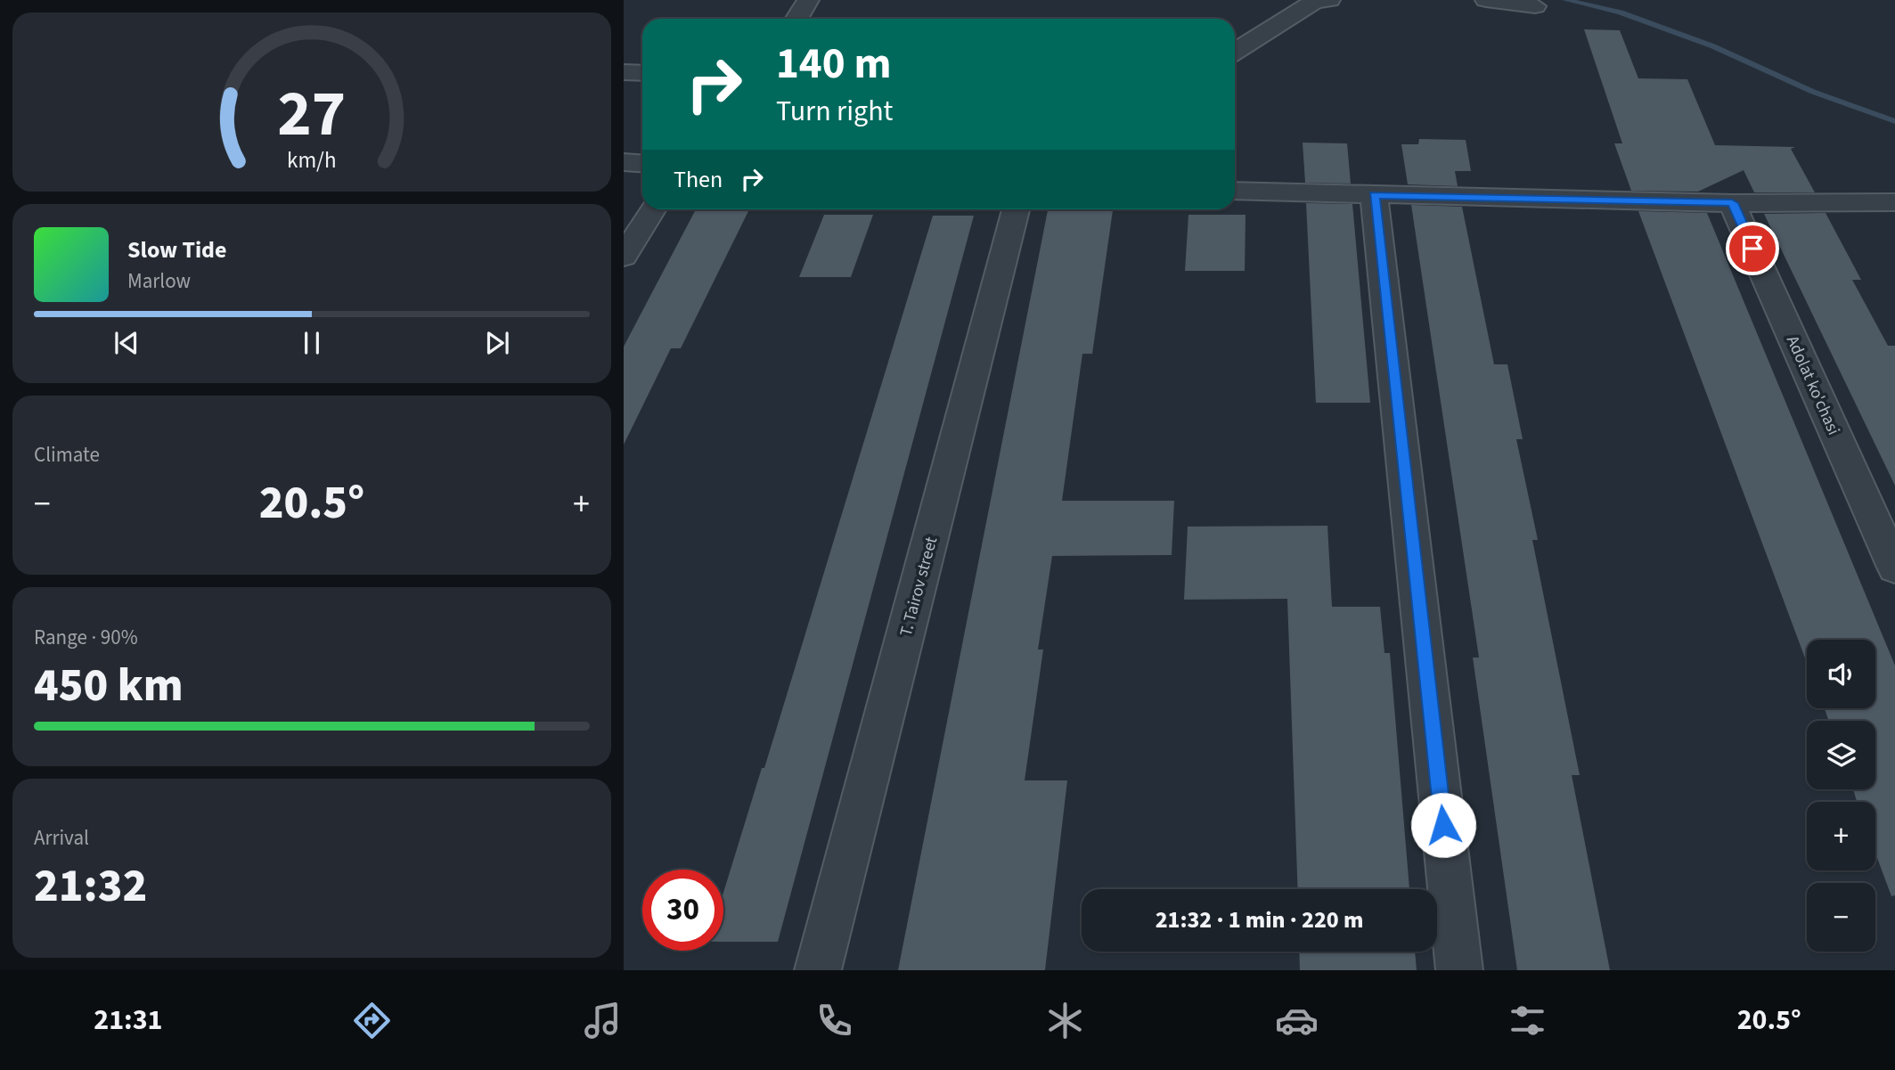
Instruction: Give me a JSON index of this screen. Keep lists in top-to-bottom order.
{
  "streets": {
    "street": ["Adolat ko'chasi", "T. Tairov street"]
  },
  "page": {
    "turn": ["140 m", "Turn right"],
    "then": "Then",
    "song": ["Slow Tide", "Marlow"],
    "tile": [
      "Climate",
      ["Range · 90%", "450 km"],
      ["Arrival", "21:32"]
    ],
    "heat": ["−", "20.5°", "+"],
    "map_buttons": ["+", "−"],
    "limit": "30",
    "trip": "21:32 · 1 min · 220 m",
    "tabs": ["21:31", "20.5°"],
    "gauge": ["27", "km/h"]
  }
}
